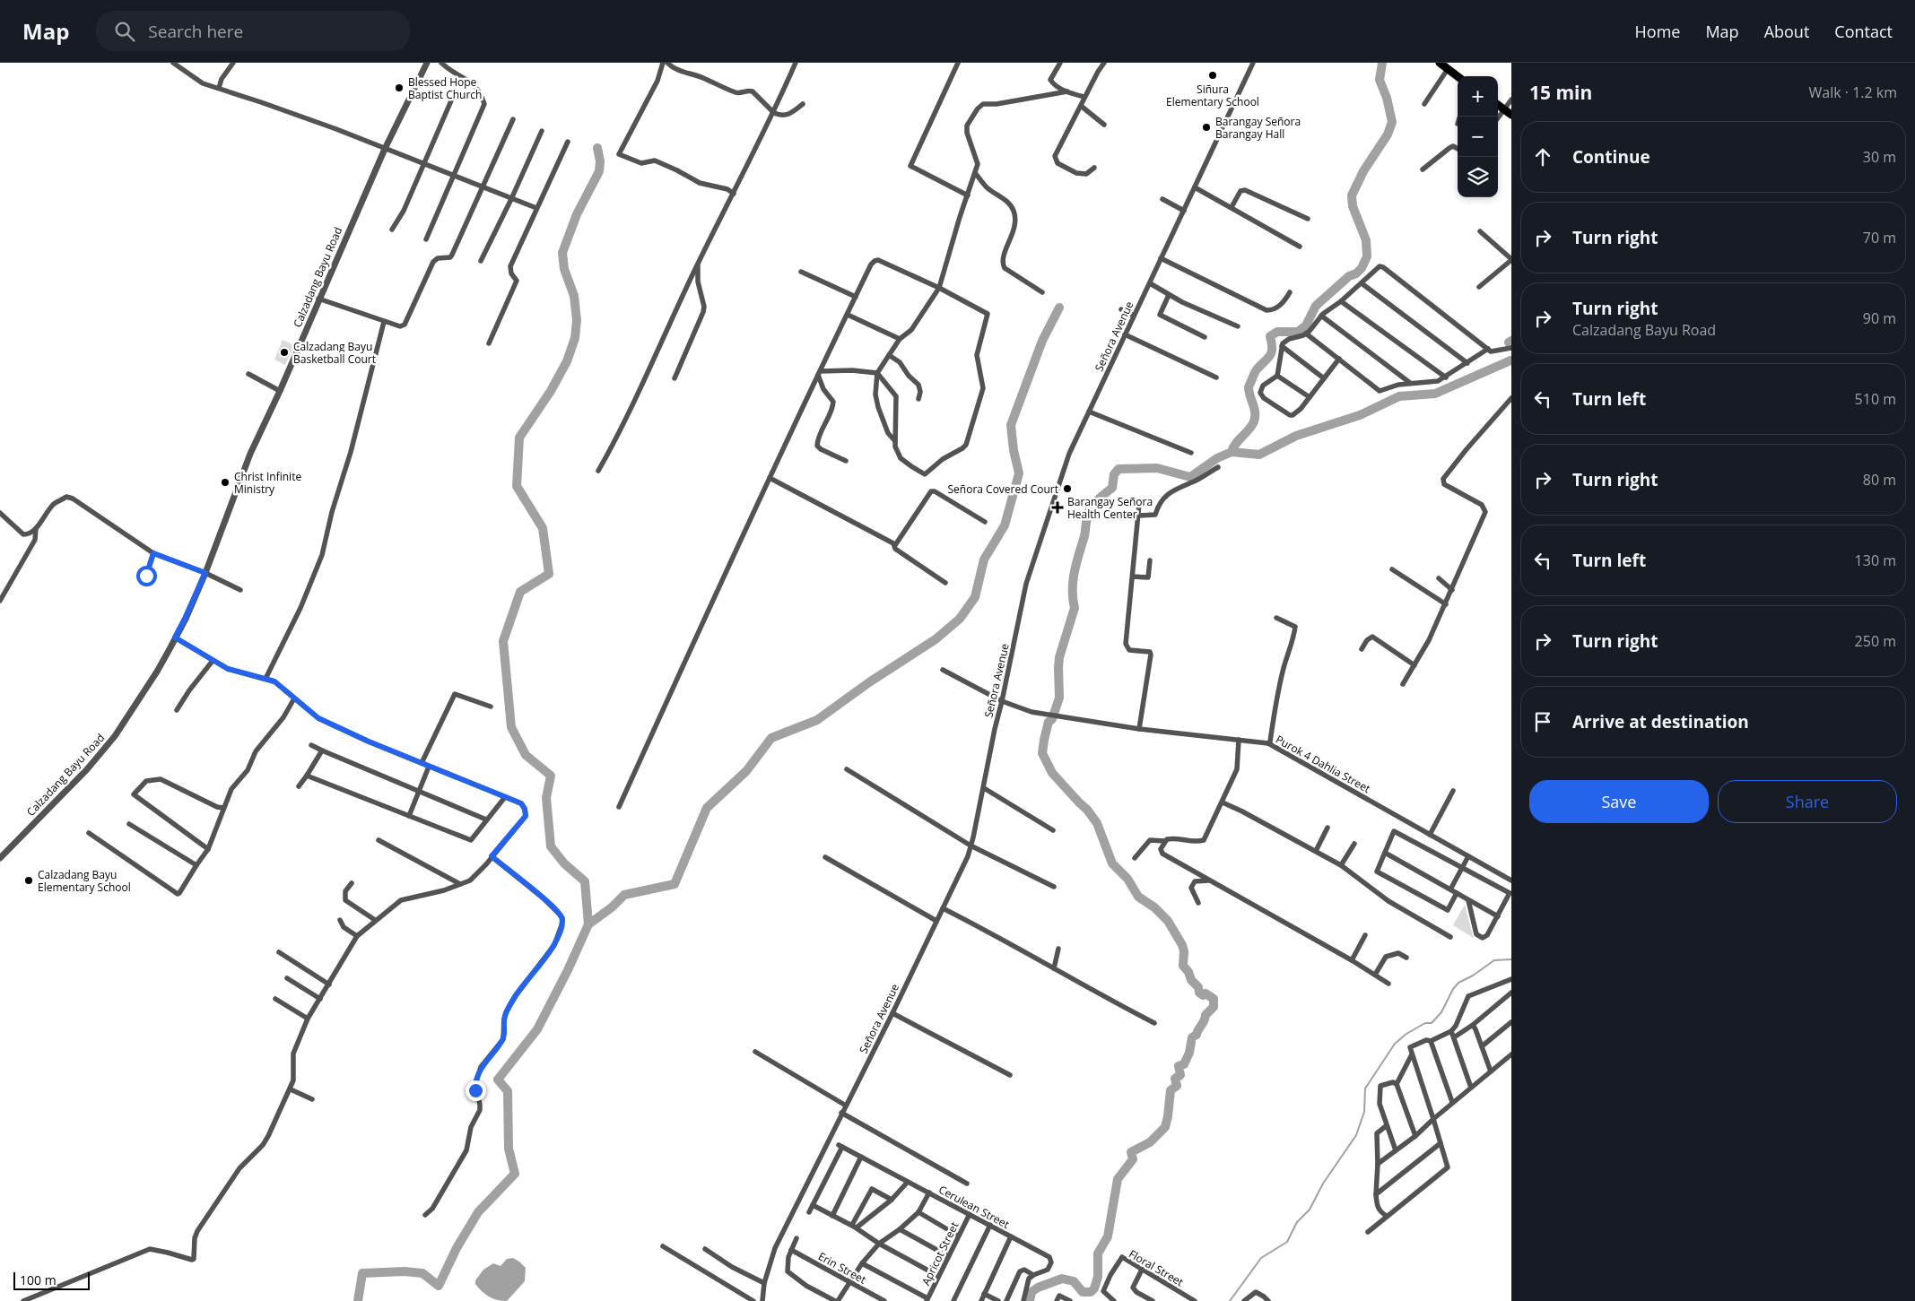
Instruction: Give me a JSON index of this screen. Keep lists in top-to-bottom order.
{
  "streets": {
    "street": [
      "Calzadang Bayu Road",
      "Señora Avenue",
      "Purok 4 Dahlia Street",
      "Cerulean Street",
      "Apricot Street",
      "Erin Street",
      "Floral Street"
    ]
  },
  "crossings": [
    ["Señora Avenue", "Purok 4 Dahlia Street"],
    ["Cerulean Street", "Apricot Street"]
  ],
  "places": {
    "other": [
      "Siñura Elementary School",
      "Blessed Hope Baptist Church",
      "Barangay Señora Barangay Hall",
      "Calzadang Bayu Basketball Court",
      "Christ Infinite Ministry",
      "Señora Covered Court",
      "Calzadang Bayu Elementary School"
    ],
    "health": ["Barangay Señora Health Center"]
  },
  "scale_bar": "100 m",
  "page": {
    "header": "Map",
    "search": "Search here",
    "nav": [
      "Home",
      "Map",
      "About",
      "Contact"
    ],
    "heading": ["15 min", "Walk · 1.2 km"],
    "map_buttons": ["+", "−"],
    "list": [
      ["Continue", "30 m"],
      ["Turn right", "70 m"],
      ["Turn right", "Calzadang Bayu Road", "90 m"],
      ["Turn left", "510 m"],
      ["Turn right", "80 m"],
      ["Turn left", "130 m"],
      ["Turn right", "250 m"],
      "Arrive at destination"
    ],
    "buttons": ["Save", "Share"],
    "scale": "100 m"
  }
}
